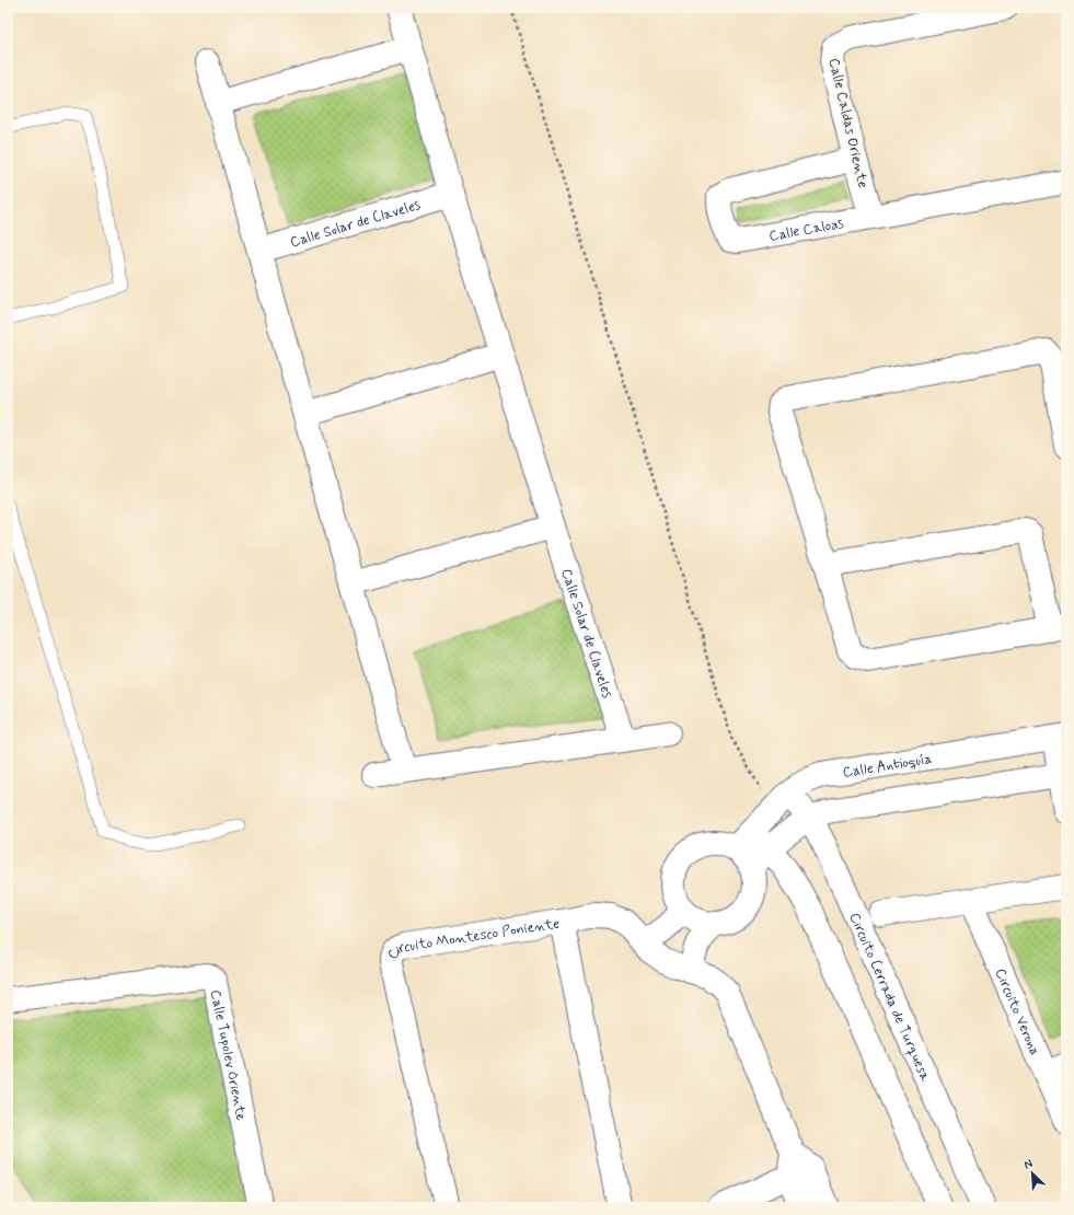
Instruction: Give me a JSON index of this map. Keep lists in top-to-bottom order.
{
  "streets": {
    "street": [
      "Calle Caldas Oriente",
      "Calle Solar de Claveles",
      "Calle Caloas",
      "Calle Antioquía",
      "Circuito Montesco Poniente",
      "Circuito Cerrada de Turquesa",
      "Circuito Verona",
      "Calle Tupolev Oriente"
    ]
  },
  "crossings": [
    ["Calle Caldas Oriente", "Calle Caloas"],
    ["Calle Antioquía", "Circuito Cerrada de Turquesa"]
  ],
  "north": "top left"
}
